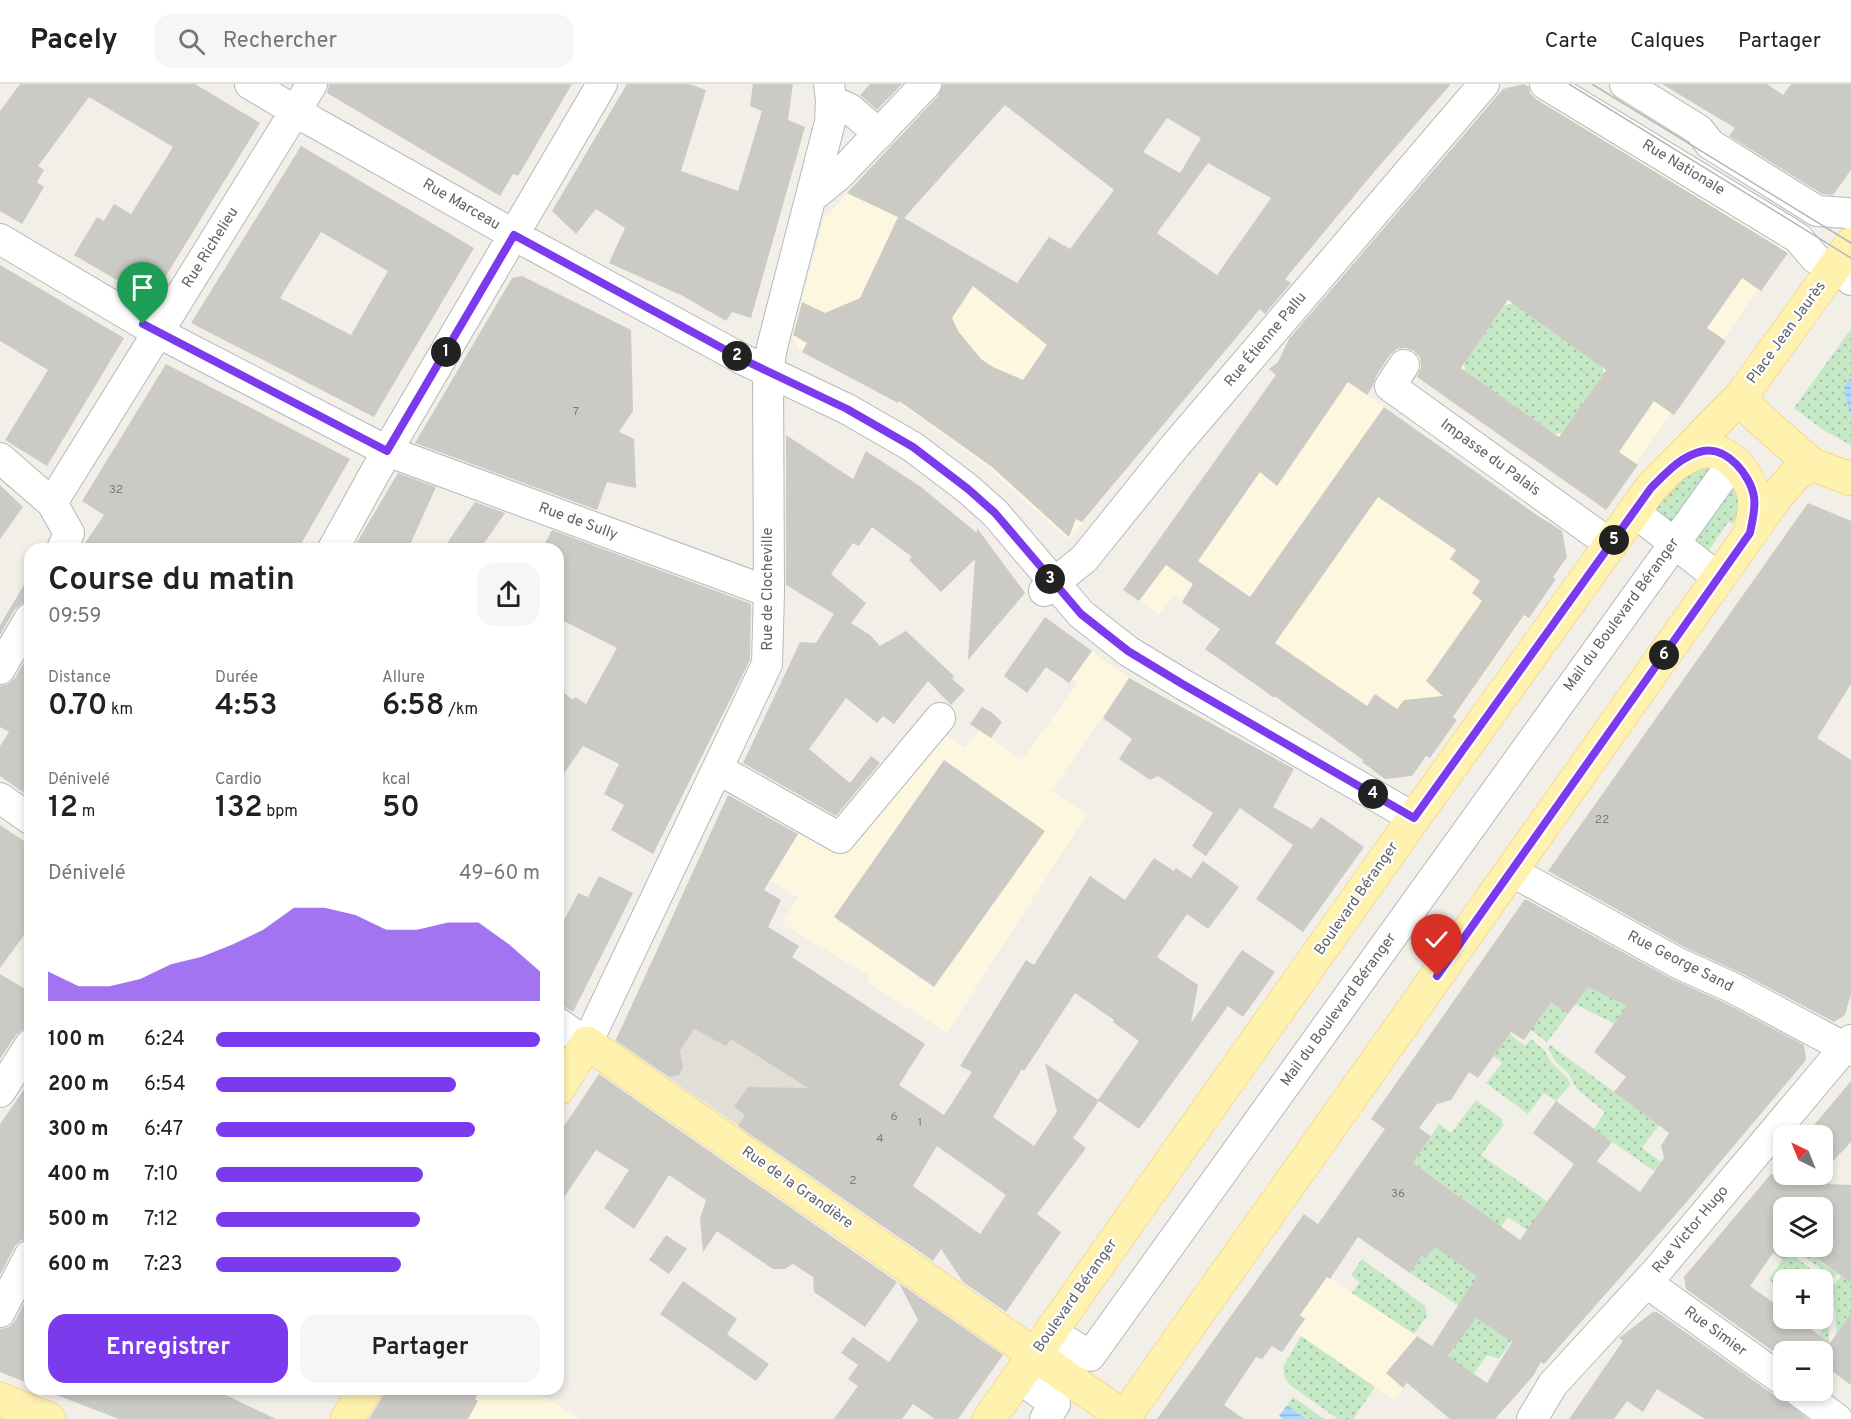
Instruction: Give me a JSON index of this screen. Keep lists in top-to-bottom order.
{
  "streets": {
    "main road": [
      "Place Jean Jaurès",
      "Rue de Clocheville",
      "Boulevard Béranger",
      "Rue de la Grandière"
    ],
    "street": [
      "Rue Nationale",
      "Rue Marceau",
      "Rue Richelieu",
      "Rue Étienne Pallu",
      "Impasse du Palais",
      "Rue de Sully",
      "Mail du Boulevard Béranger",
      "Rue George Sand",
      "Rue Victor Hugo",
      "Rue Simier"
    ]
  },
  "crossings": [
    ["Rue Marceau", "Rue Richelieu"],
    ["Rue Marceau", "Rue Étienne Pallu"],
    ["Rue Marceau", "Rue de Clocheville"],
    ["Rue Marceau", "Boulevard Béranger"],
    ["Rue Richelieu", "Rue de Sully"],
    ["Place Jean Jaurès", "Boulevard Béranger"],
    ["Impasse du Palais", "Boulevard Béranger"],
    ["Rue de Sully", "Rue de Clocheville"],
    ["Rue de Clocheville", "Rue de la Grandière"],
    ["Mail du Boulevard Béranger", "Boulevard Béranger"],
    ["Mail du Boulevard Béranger", "Rue de la Grandière"],
    ["Boulevard Béranger", "Rue de la Grandière"],
    ["Rue George Sand", "Rue Victor Hugo"],
    ["Rue Victor Hugo", "Rue Simier"]
  ],
  "house_numbers": [
    "7",
    "32",
    "22",
    "6",
    "1",
    "4",
    "2",
    "36"
  ],
  "north": "top left",
  "page": {
    "header": "Pacely",
    "search": "Rechercher",
    "nav": ["Carte", "Calques", "Partager"],
    "pins": [
      "1",
      "2",
      "5",
      "3",
      "6",
      "4"
    ],
    "heading": ["Course du matin", "09:59"],
    "stats": [
      ["Distance", "0.70 km"],
      ["Durée", "4:53"],
      ["Allure", "6:58 /km"],
      ["Dénivelé", "12 m"],
      ["Cardio", "132 bpm"],
      ["kcal", "50"]
    ],
    "chart": ["Dénivelé", "49–60 m"],
    "list": [
      {
        "name": "100 m",
        "note": "6:24"
      },
      {
        "name": "200 m",
        "note": "6:54"
      },
      {
        "name": "300 m",
        "note": "6:47"
      },
      {
        "name": "400 m",
        "note": "7:10"
      },
      {
        "name": "500 m",
        "note": "7:12"
      },
      {
        "name": "600 m",
        "note": "7:23"
      }
    ],
    "map_buttons": ["+", "−"],
    "buttons": ["Enregistrer", "Partager"]
  }
}
